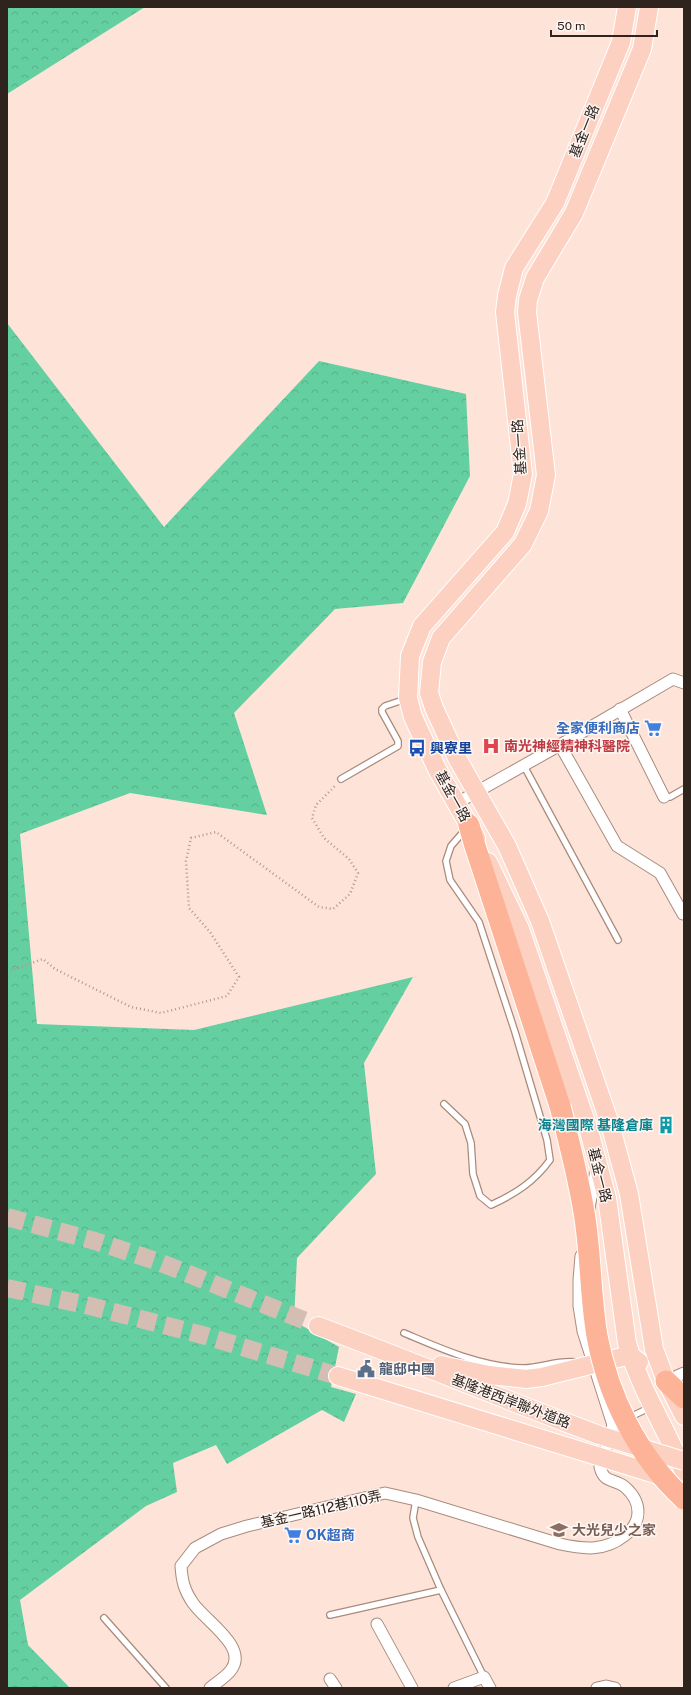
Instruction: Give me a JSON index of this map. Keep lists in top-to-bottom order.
{
  "streets": {
    "main road": ["基金一路", "基隆港西岸聯外道路"],
    "street": ["基金一路112巷110弄"]
  },
  "crossings": [
    ["基金一路", "基隆港西岸聯外道路"],
    ["基隆港西岸聯外道路", "基金一路112巷110弄"]
  ],
  "places": {
    "supermarket": ["全家便利商店", "OK超商"],
    "hospital": ["南光神經精神科醫院"],
    "bus stop": ["興寮里"],
    "building": ["海灣國際 基隆倉庫"],
    "public building": ["龍邸中國"],
    "school or university": ["大光兒少之家"]
  },
  "scale_bar": "50 m"
}
